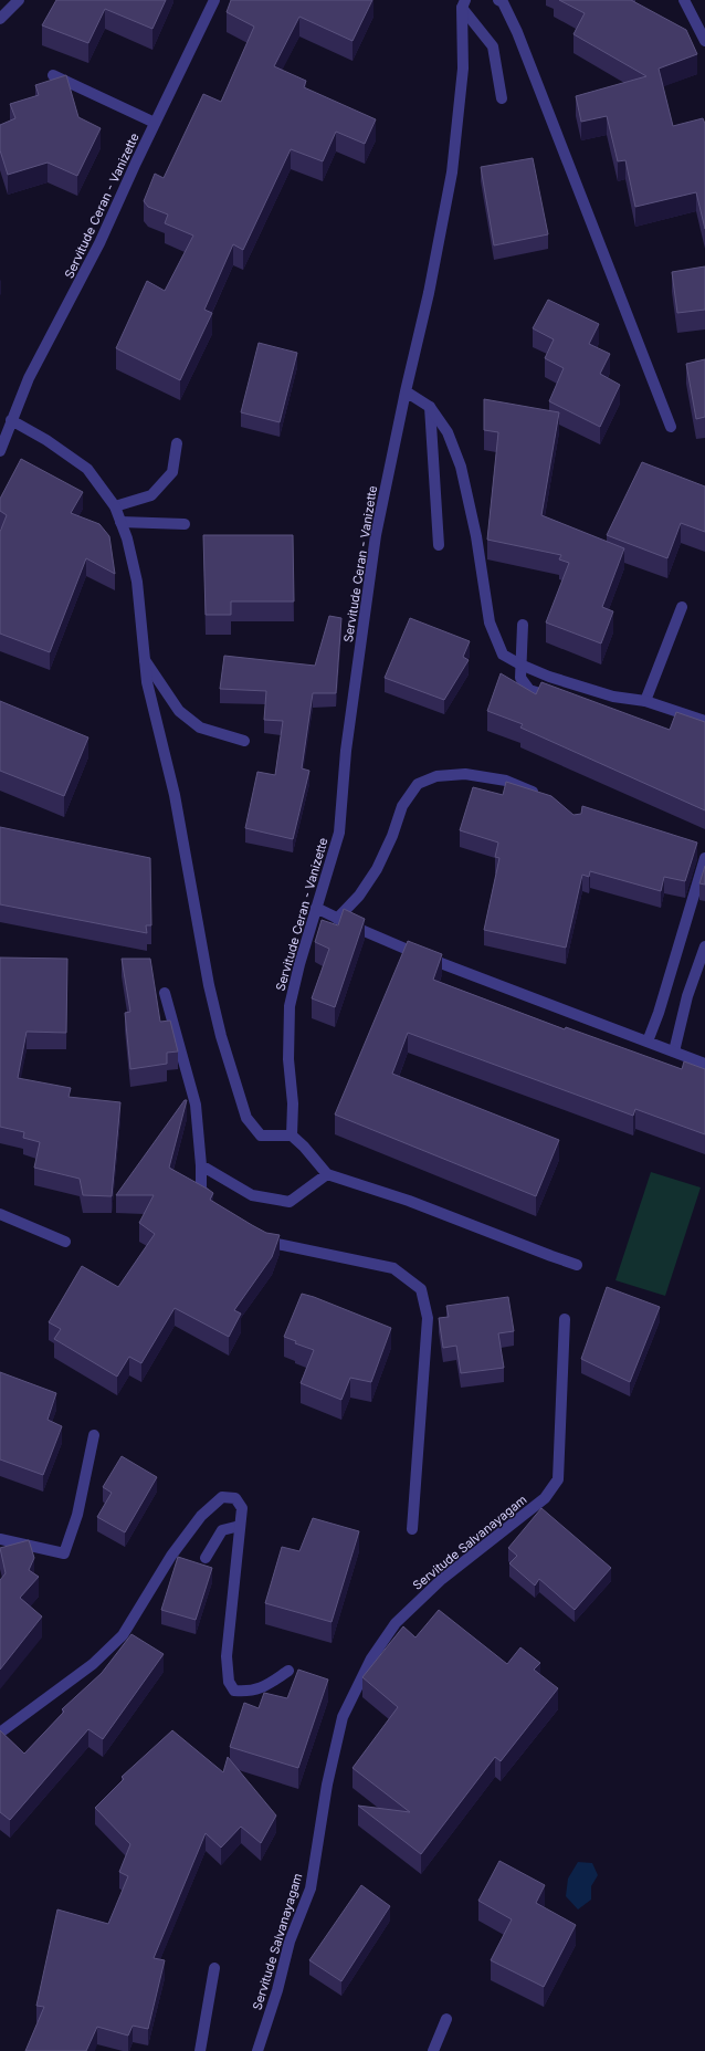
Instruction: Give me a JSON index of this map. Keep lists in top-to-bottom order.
{
  "streets": {
    "street": ["Servitude Ceran - Vanizette", "Servitude Salvanayagam"]
  }
}
